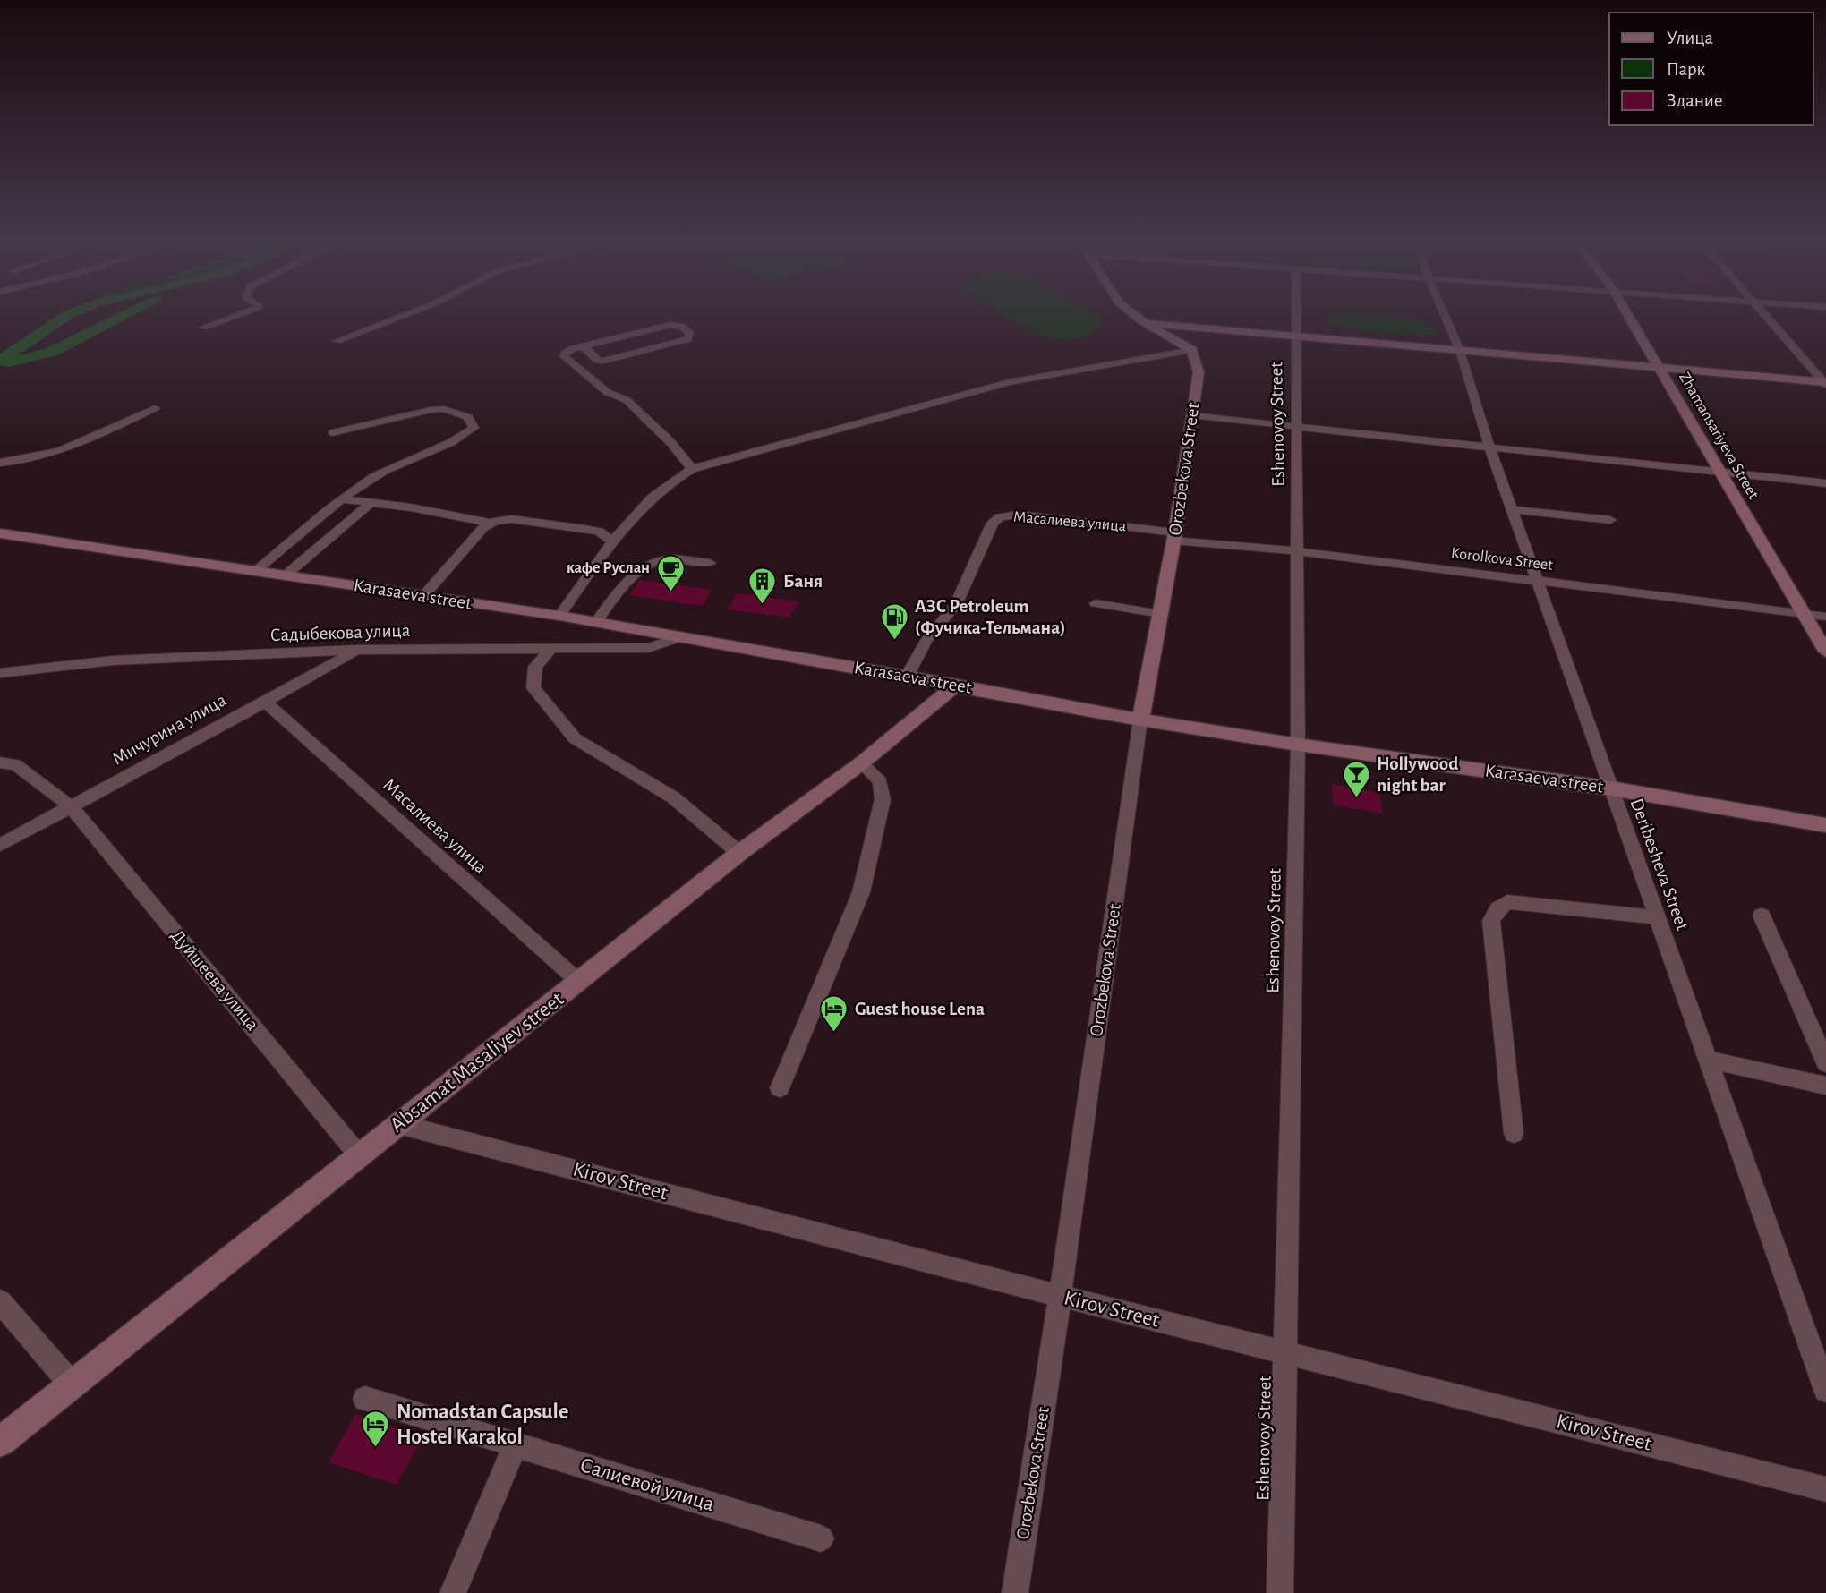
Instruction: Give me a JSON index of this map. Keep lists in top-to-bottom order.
{
  "streets": {
    "street": [
      "Eshenovoy Street",
      "Zhamansariyeva Street",
      "Orozbekova Street",
      "Масалиева улица",
      "Korolkova Street",
      "Karasaeva street",
      "Садыбекова улица",
      "Мичурина улица",
      "Deribesheva Street",
      "Дуйшеева улица",
      "Absamat Masaliyev street",
      "Kirov Street",
      "Салиевой улица"
    ]
  },
  "crossings": [
    ["Eshenovoy Street", "Korolkova Street"],
    ["Eshenovoy Street", "Karasaeva street"],
    ["Eshenovoy Street", "Kirov Street"],
    ["Zhamansariyeva Street", "Korolkova Street"],
    ["Orozbekova Street", "Масалиева улица"],
    ["Orozbekova Street", "Korolkova Street"],
    ["Orozbekova Street", "Karasaeva street"],
    ["Orozbekova Street", "Kirov Street"],
    ["Масалиева улица", "Korolkova Street"],
    ["Масалиева улица", "Karasaeva street"],
    ["Масалиева улица", "Мичурина улица"],
    ["Масалиева улица", "Absamat Masaliyev street"],
    ["Korolkova Street", "Deribesheva Street"],
    ["Karasaeva street", "Садыбекова улица"],
    ["Karasaeva street", "Deribesheva Street"],
    ["Karasaeva street", "Absamat Masaliyev street"],
    ["Садыбекова улица", "Мичурина улица"],
    ["Мичурина улица", "Дуйшеева улица"],
    ["Дуйшеева улица", "Absamat Masaliyev street"],
    ["Absamat Masaliyev street", "Kirov Street"]
  ],
  "places": {
    "cafe": ["кафе Руслан"],
    "building": ["Баня"],
    "fuel station": ["АЗС Petroleum (Фучика-Тельмана)"],
    "bar": ["Hollywood night bar"],
    "hotel": ["Guest house Lena", "Nomadstan Capsule Hostel Karakol"]
  },
  "legend": ["Улица", "Парк", "Здание"]
}
